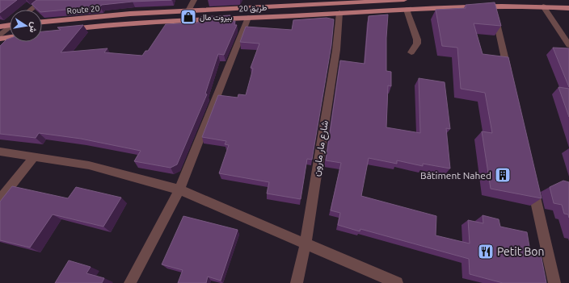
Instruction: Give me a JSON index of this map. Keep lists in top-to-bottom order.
{
  "streets": {
    "main road": ["طريق 20", "Route 20"],
    "street": ["شارع مار مارون"]
  },
  "crossings": [
    ["طريق 20", "شارع مار مارون"]
  ],
  "places": {
    "shop": ["بیروت مال"],
    "building": ["Bâtiment Nahed"],
    "restaurant": ["Petit Bon"]
  },
  "north": "right"
}
